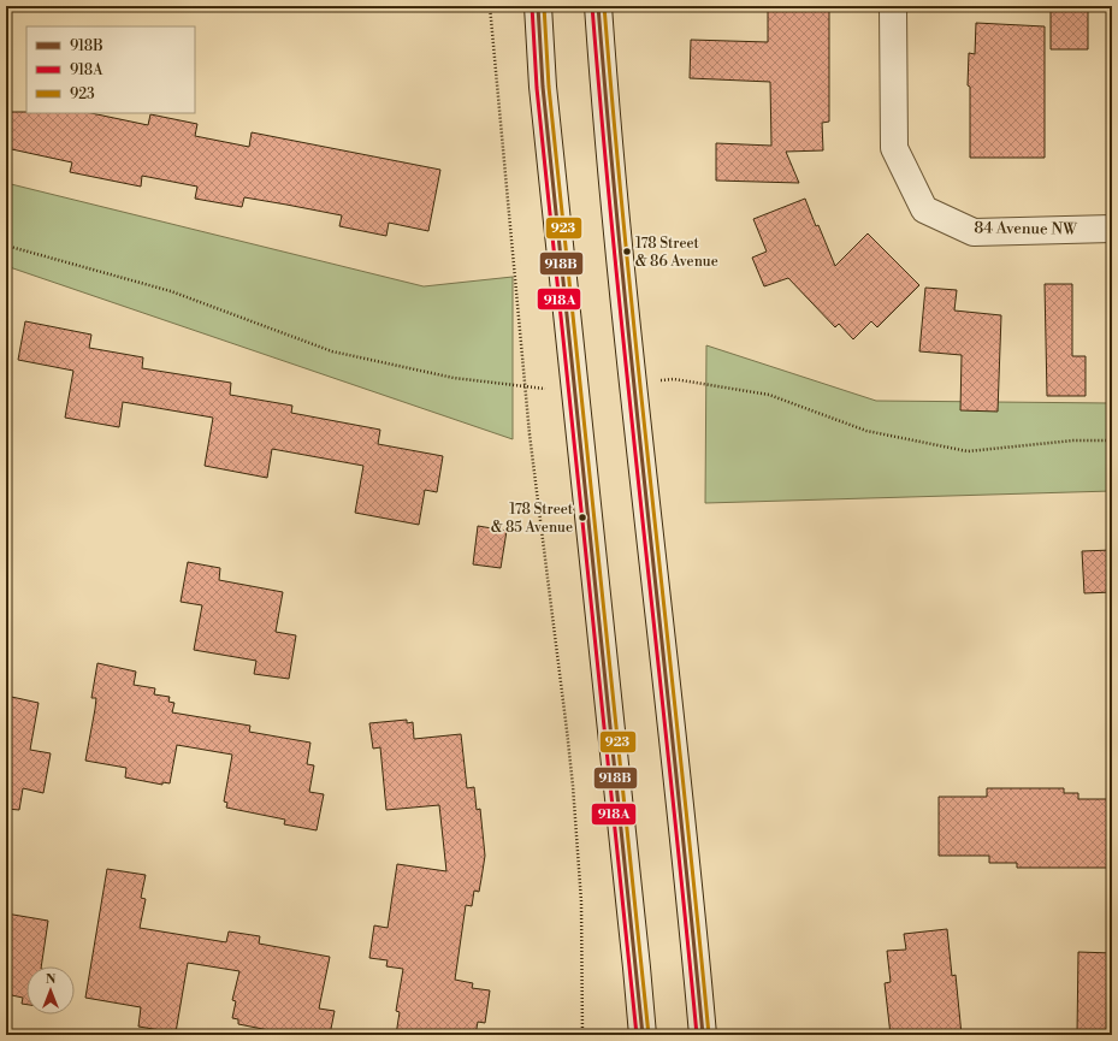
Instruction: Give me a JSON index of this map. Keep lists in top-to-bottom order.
{
  "streets": {
    "main road": ["84 Avenue NW"]
  },
  "places": ["178 Street & 86 Avenue", "178 Street & 85 Avenue"],
  "lines": ["transit line 918B", "transit line 918A", "transit line 923"],
  "legend": ["918B", "918A", "923"],
  "north": "top"
}
